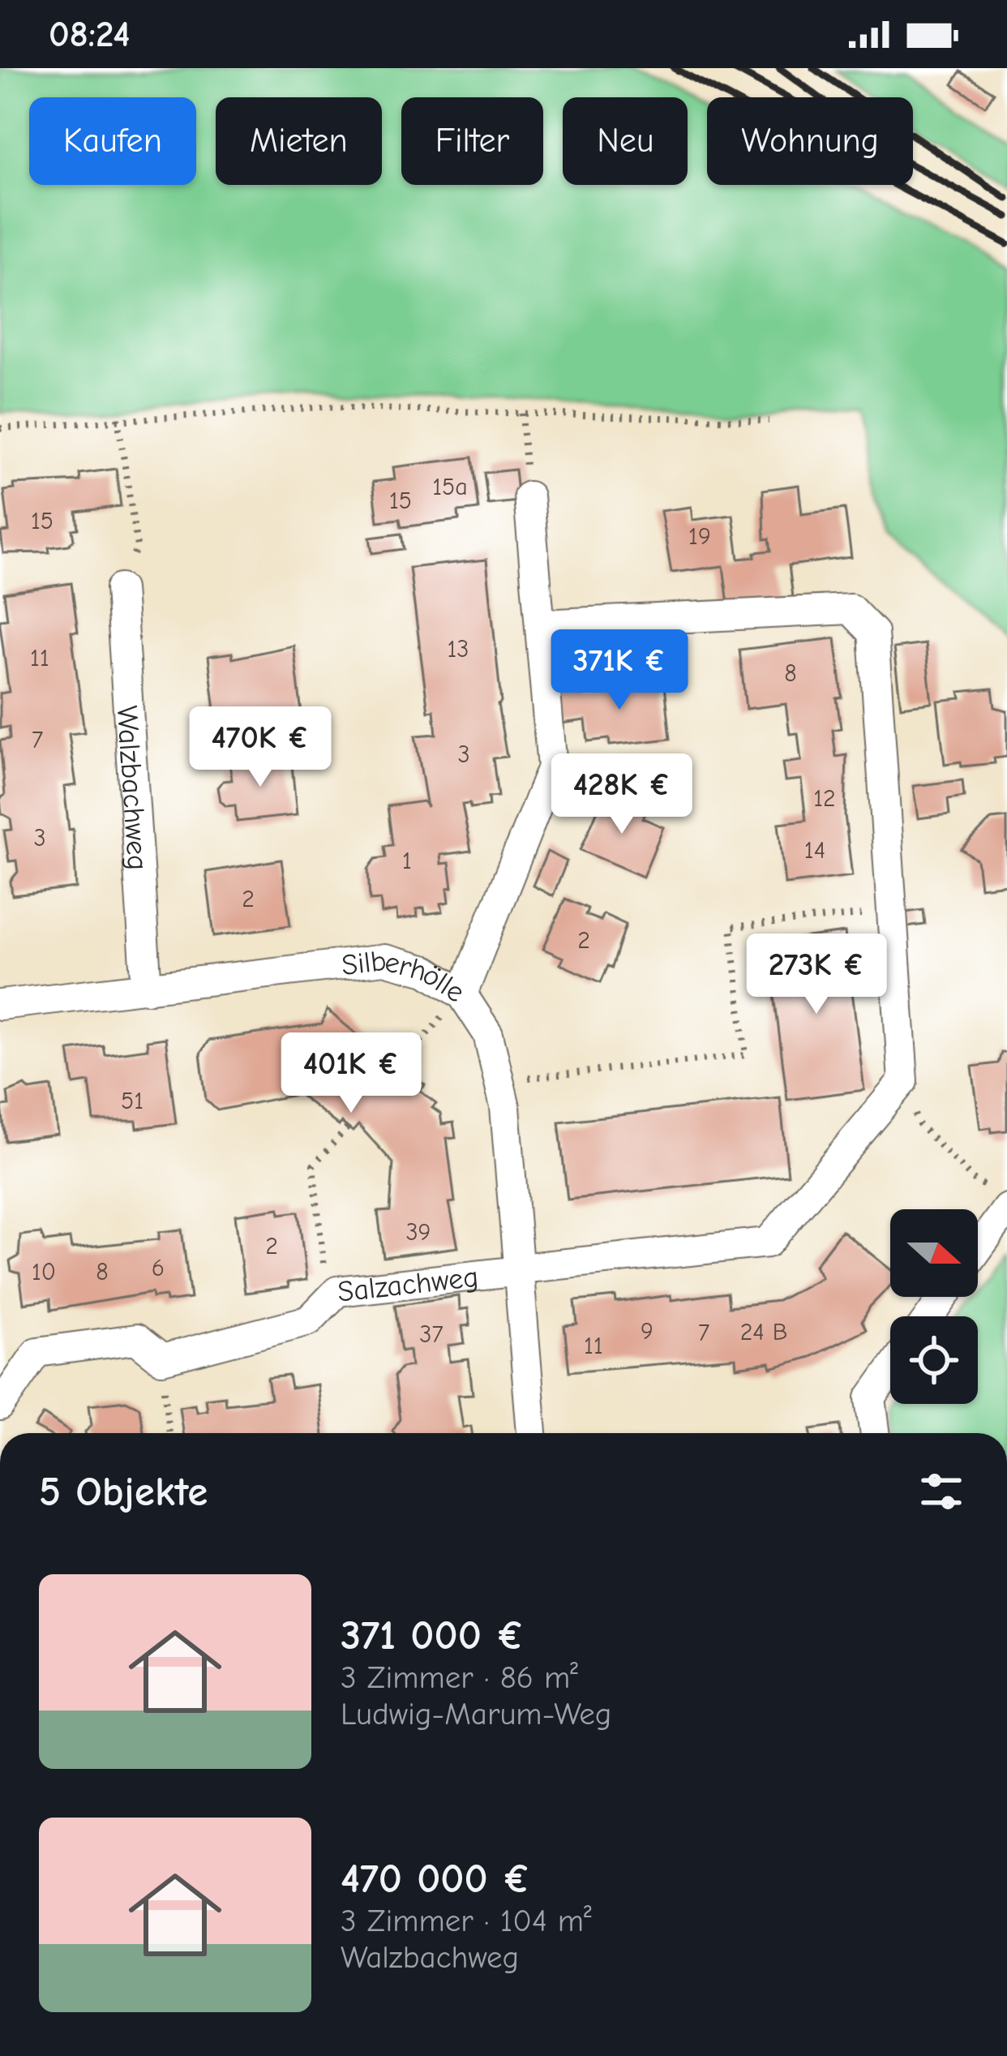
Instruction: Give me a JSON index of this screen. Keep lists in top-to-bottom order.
{
  "streets": {
    "street": ["Walzbachweg", "Silberhölle", "Salzachweg"]
  },
  "crossings": [
    ["Walzbachweg", "Silberhölle"],
    ["Silberhölle", "Salzachweg"]
  ],
  "house_numbers": [
    "15a",
    "15",
    "15",
    "19",
    "13",
    "11",
    "8",
    "7",
    "3",
    "12",
    "3",
    "14",
    "1",
    "2",
    "2",
    "51",
    "39",
    "2",
    "6",
    "10",
    "8",
    "9",
    "24 B",
    "7",
    "37",
    "11"
  ],
  "north": "right",
  "page": {
    "status": "08:24",
    "chip": [
      "Kaufen",
      "Mieten",
      "Filter",
      "Neu",
      "Wohnung"
    ],
    "price": [
      "371K €",
      "470K €",
      "428K €",
      "273K €",
      "401K €"
    ],
    "heading": "5 Objekte",
    "list": [
      {
        "name": "371 000 €",
        "note": "3 Zimmer · 86 m² · Ludwig-Marum-Weg"
      },
      {
        "name": "470 000 €",
        "note": "3 Zimmer · 104 m² · Walzbachweg"
      }
    ]
  }
}
